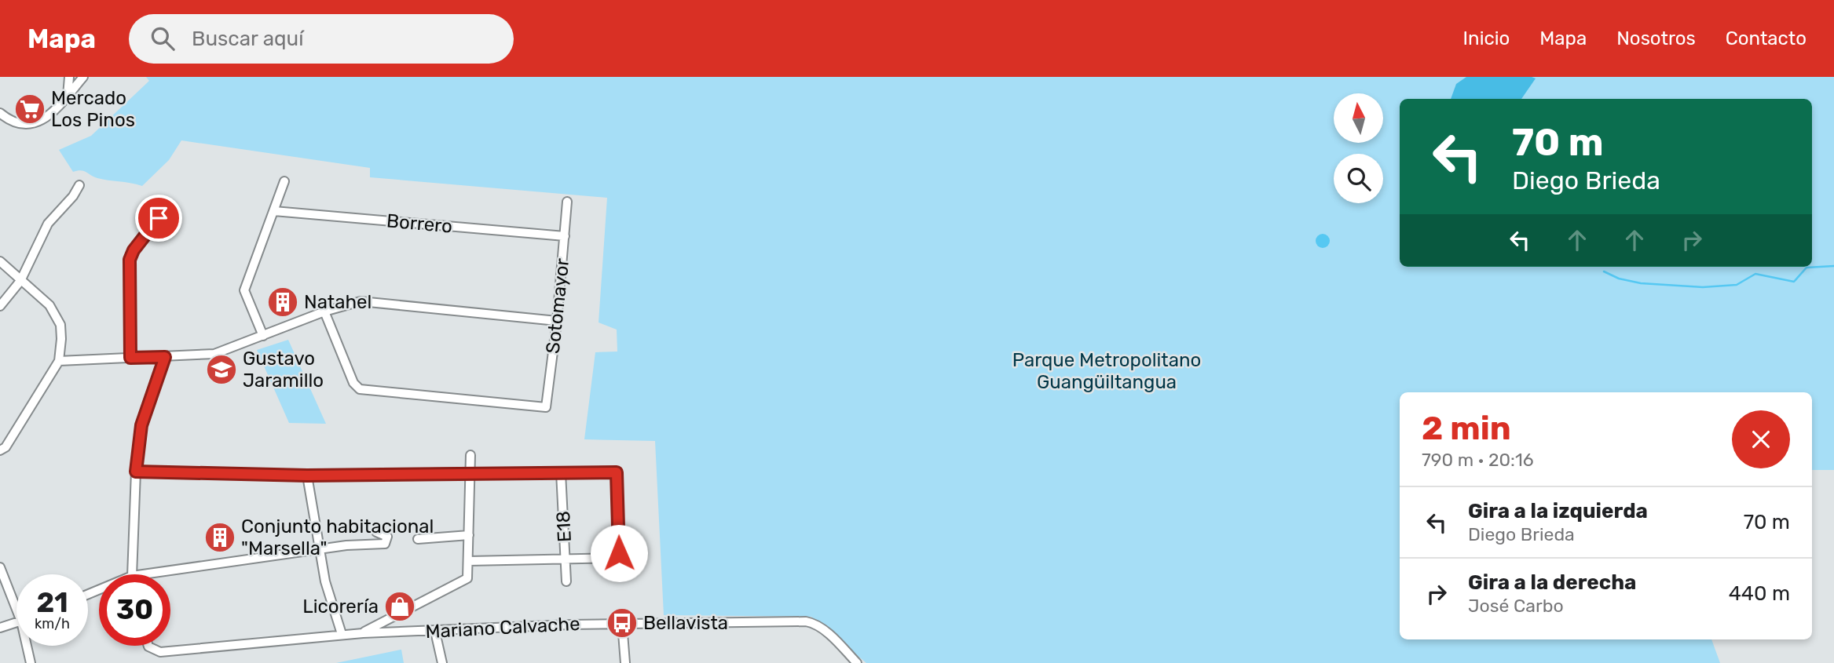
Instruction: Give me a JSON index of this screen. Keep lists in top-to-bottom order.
{
  "streets": {
    "street": [
      "Borrero",
      "Sotomayor",
      "E18",
      "Mariano Calvache"
    ]
  },
  "crossings": [
    ["Borrero", "Sotomayor"]
  ],
  "parks": ["Parque Metropolitano Guangüiltangua"],
  "places": {
    "supermarket": ["Mercado Los Pinos"],
    "building": ["Natahel", "Conjunto habitacional \"Marsella\""],
    "school or university": ["Gustavo Jaramillo"],
    "shop": ["Licorería"],
    "bus stop": ["Bellavista"]
  },
  "north": "top",
  "page": {
    "header": "Mapa",
    "search": "Buscar aquí",
    "nav": [
      "Inicio",
      "Mapa",
      "Nosotros",
      "Contacto"
    ],
    "turn": ["70 m", "Diego Brieda"],
    "heading": ["2 min", "790 m · 20:16"],
    "list": [
      {
        "name": "Gira a la izquierda",
        "note": "Diego Brieda",
        "value": "70 m"
      },
      {
        "name": "Gira a la derecha",
        "note": "José Carbo",
        "value": "440 m"
      }
    ],
    "speed": "21 km/h",
    "limit": "30"
  }
}
